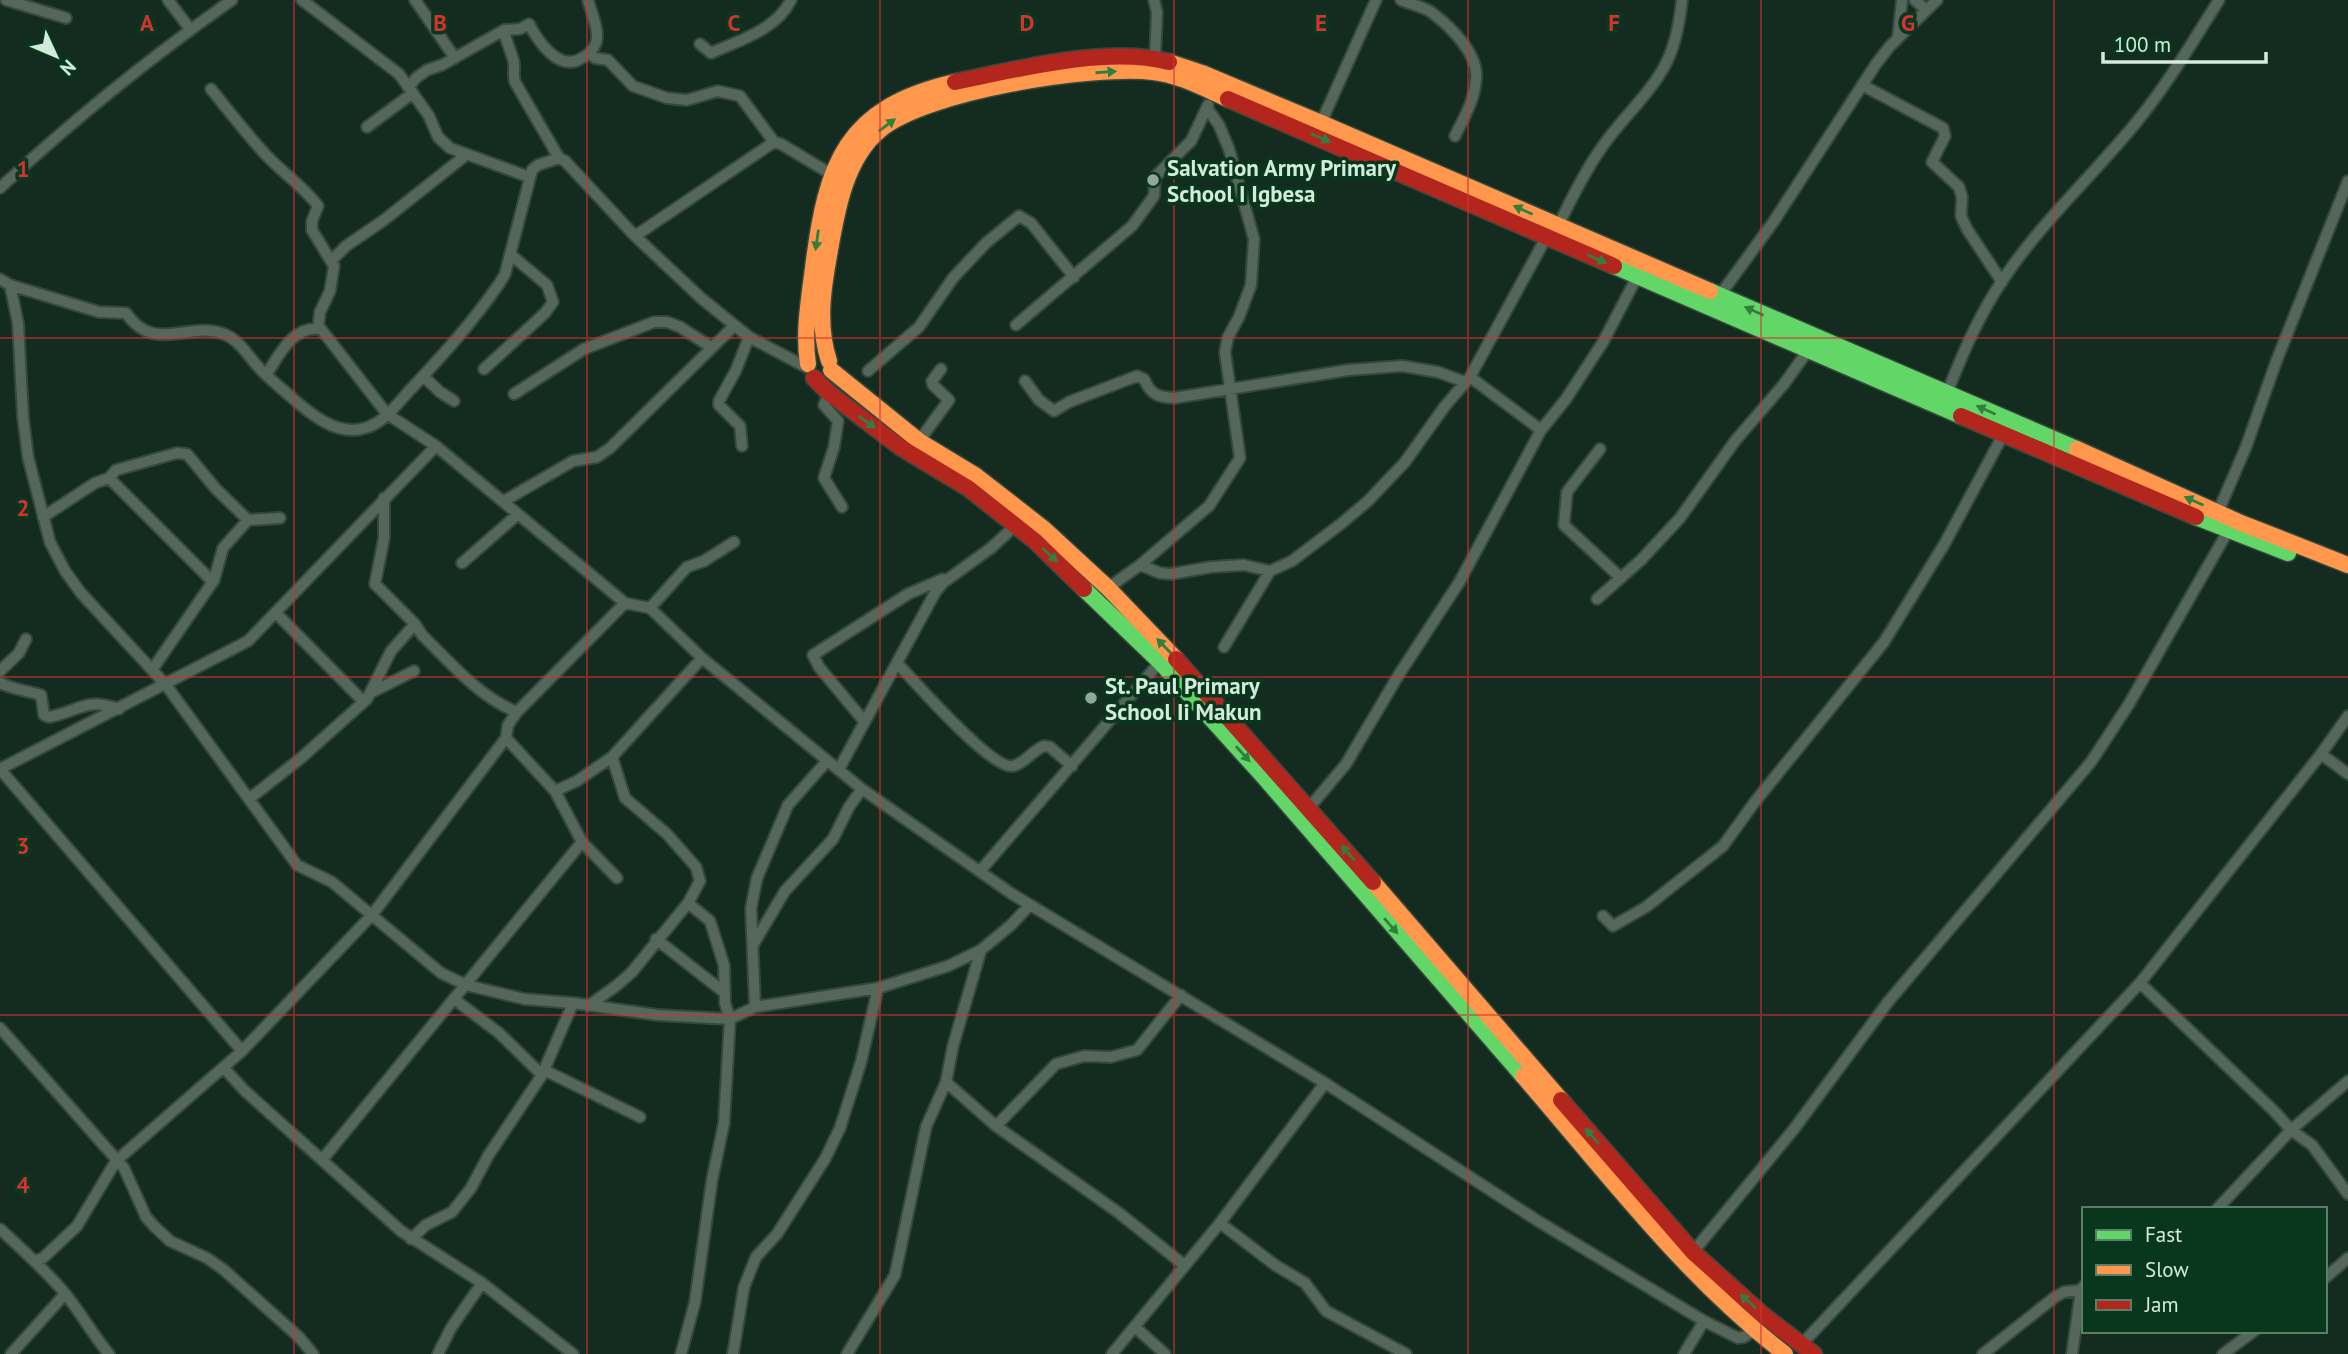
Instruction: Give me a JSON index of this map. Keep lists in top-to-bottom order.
{
  "places": ["Salvation Army Primary School I Igbesa", "St. Paul Primary School Ii Makun"],
  "legend": ["Fast", "Slow", "Jam"],
  "scale_bar": "100 m",
  "north": "bottom right",
  "grid": {
    "columns": [
      "A",
      "B",
      "C",
      "D",
      "E",
      "F",
      "G"
    ],
    "rows": [
      "1",
      "2",
      "3",
      "4"
    ]
  }
}
